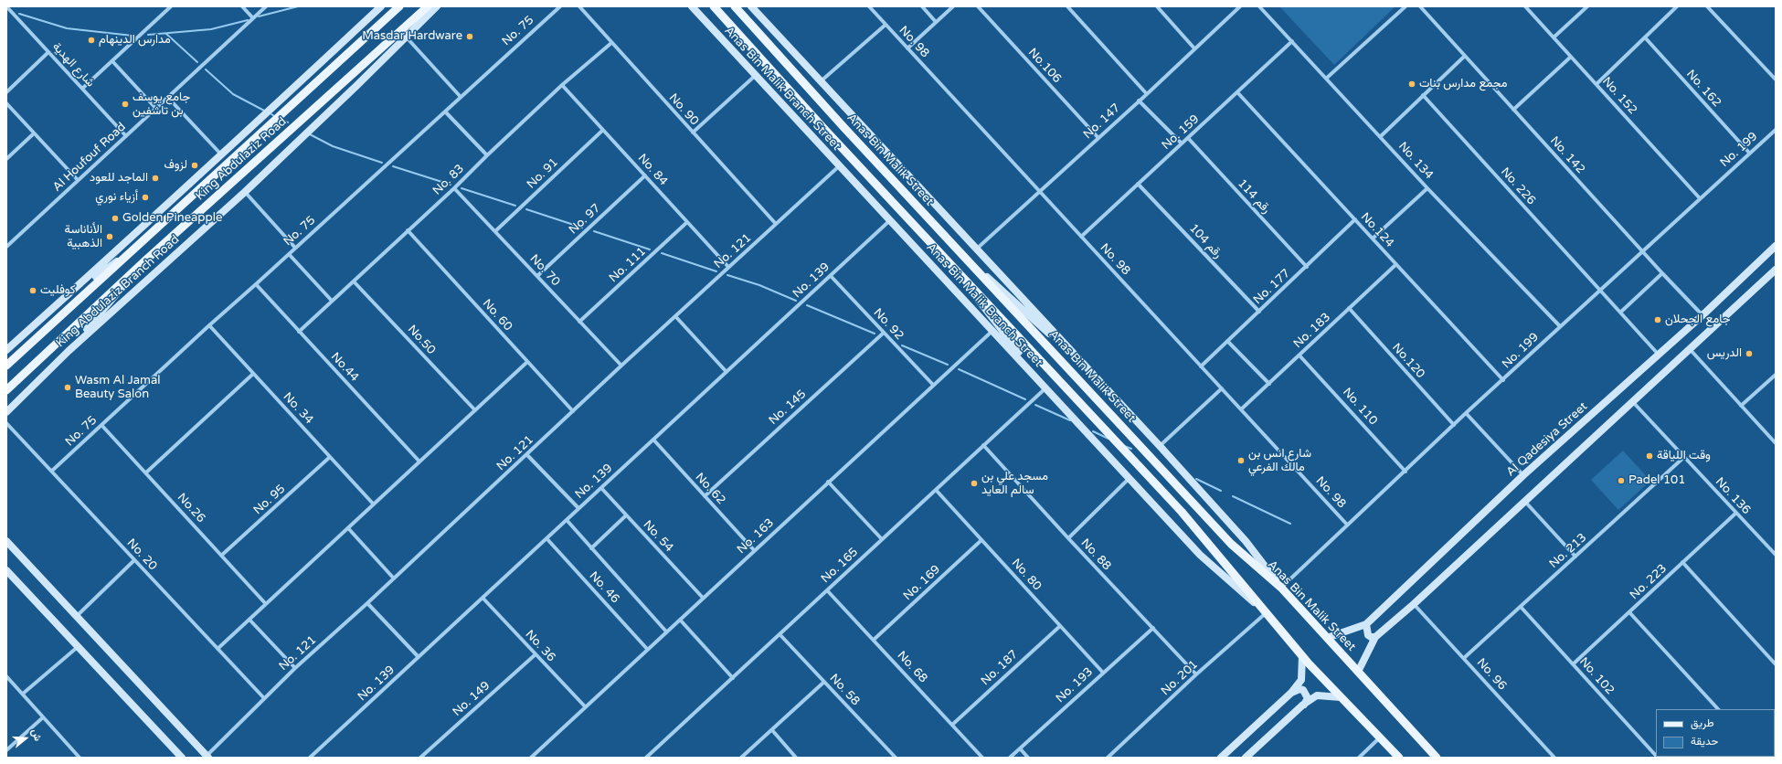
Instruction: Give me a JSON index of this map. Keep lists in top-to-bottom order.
{
  "streets": {
    "main road": ["King Abdulaziz Road", "Anas Bin Malik Street"],
    "street": [
      "No. 75",
      "No. 98",
      "شارع الهدية",
      "No.106",
      "Anas Bin Malik Branch Street",
      "No. 162",
      "No. 152",
      "No. 90",
      "No. 147",
      "No. 159",
      "No. 199",
      "No. 142",
      "Al Houfouf Road",
      "No. 134",
      "No. 84",
      "No. 91",
      "No. 83",
      "No. 226",
      "رقم 114",
      "No. 97",
      "No.124",
      "رقم 104",
      "No. 121",
      "No. 111",
      "No. 70",
      "No. 139",
      "No. 177",
      "King Abdulaziz Branch Road",
      "No. 60",
      "No. 92",
      "No. 183",
      "No.50",
      "No.120",
      "No.44",
      "No. 110",
      "No. 145",
      "No. 34",
      "Al Qadesiya Street",
      "No. 62",
      "No. 136",
      "No. 95",
      "No.26",
      "No. 54",
      "No. 163",
      "No. 213",
      "No. 20",
      "No. 88",
      "No. 165",
      "No. 80",
      "No. 223",
      "No. 169",
      "No. 46",
      "No. 36",
      "No. 68",
      "No. 187",
      "No. 96",
      "No. 102",
      "No. 201",
      "No. 193",
      "No. 58",
      "No. 149"
    ]
  },
  "crossings": [
    ["No. 75", "No.44"],
    ["No. 75", "No. 34"],
    ["No. 75", "No.26"],
    ["No. 75", "No. 20"],
    ["No. 98", "No. 147"],
    ["No. 98", "No. 159"],
    ["No. 98", "No. 199"],
    ["No. 98", "No. 177"],
    ["No. 98", "No. 183"],
    ["شارع الهدية", "Al Houfouf Road"],
    ["No.106", "No. 147"],
    ["Anas Bin Malik Branch Street", "No. 121"],
    ["Anas Bin Malik Branch Street", "No. 139"],
    ["Anas Bin Malik Branch Street", "No. 163"],
    ["Anas Bin Malik Branch Street", "No. 165"],
    ["Anas Bin Malik Branch Street", "No. 201"],
    ["No. 162", "No. 199"],
    ["No. 152", "No. 199"],
    ["No. 90", "No. 83"],
    ["No. 90", "No. 121"],
    ["No. 159", "No. 134"],
    ["No. 159", "رقم 114"],
    ["No. 159", "No.124"],
    ["No. 159", "رقم 104"],
    ["No. 199", "No. 142"],
    ["No. 199", "Anas Bin Malik Street"],
    ["No. 199", "No. 134"],
    ["No. 199", "No. 226"],
    ["No. 199", "No.124"],
    ["No. 199", "No.120"],
    ["No. 199", "No. 110"],
    ["No. 142", "Al Qadesiya Street"],
    ["Anas Bin Malik Street", "Al Qadesiya Street"],
    ["No. 84", "No. 91"],
    ["No. 84", "No. 83"],
    ["No. 84", "No. 97"],
    ["No. 84", "No. 121"],
    ["No. 84", "No. 111"],
    ["No. 91", "No. 70"],
    ["No. 83", "No. 70"],
    ["No. 83", "No. 60"],
    ["No. 83", "No.50"],
    ["No. 83", "No.44"],
    ["رقم 114", "No. 177"],
    ["No. 97", "No. 70"],
    ["No.124", "No. 177"],
    ["No.124", "No. 183"],
    ["رقم 104", "No. 177"],
    ["No. 121", "No. 70"],
    ["No. 121", "No. 60"],
    ["No. 121", "No. 20"],
    ["No. 111", "No. 70"],
    ["No. 139", "No. 92"],
    ["No. 139", "No. 62"],
    ["No. 139", "No. 54"],
    ["No. 139", "No. 46"],
    ["No. 139", "No. 36"],
    ["No. 92", "No. 145"],
    ["No. 92", "No. 163"],
    ["No. 183", "No.120"],
    ["No. 183", "No. 110"],
    ["No. 145", "No. 62"],
    ["No. 34", "No. 95"],
    ["No. 62", "No. 163"],
    ["No. 136", "No. 213"],
    ["No. 136", "No. 223"],
    ["No. 95", "No.26"],
    ["No. 54", "No. 163"],
    ["No. 163", "No. 46"],
    ["No. 163", "No. 36"],
    ["No. 213", "No. 96"],
    ["No. 213", "No. 102"],
    ["No. 88", "No. 165"],
    ["No. 88", "No. 201"],
    ["No. 88", "No. 193"],
    ["No. 165", "No. 80"],
    ["No. 165", "No. 68"],
    ["No. 165", "No. 58"],
    ["No. 80", "No. 169"],
    ["No. 80", "No. 187"],
    ["No. 80", "No. 193"],
    ["No. 223", "No. 102"],
    ["No. 169", "No. 68"],
    ["No. 36", "No. 149"],
    ["No. 68", "No. 187"]
  ],
  "places": [
    "Masdar Hardware",
    "مدارس الدينهام",
    "مجمع مدارس بنات",
    "جامع يوسف بن تاشفين",
    "لزوف",
    "الماجد للعود",
    "أزياء نوري",
    "Golden Pineapple",
    "الأناناسة الذهبية",
    "كوفليت",
    "جامع الجحلان",
    "الدريس",
    "Wasm Al Jamal Beauty Salon",
    "وقت اللياقة",
    "شارع انس بن مالك الفرعي",
    "Padel 101",
    "مسجد علي بن سالم العايد"
  ],
  "legend": ["طريق", "حديقة"],
  "north": "right"
}
